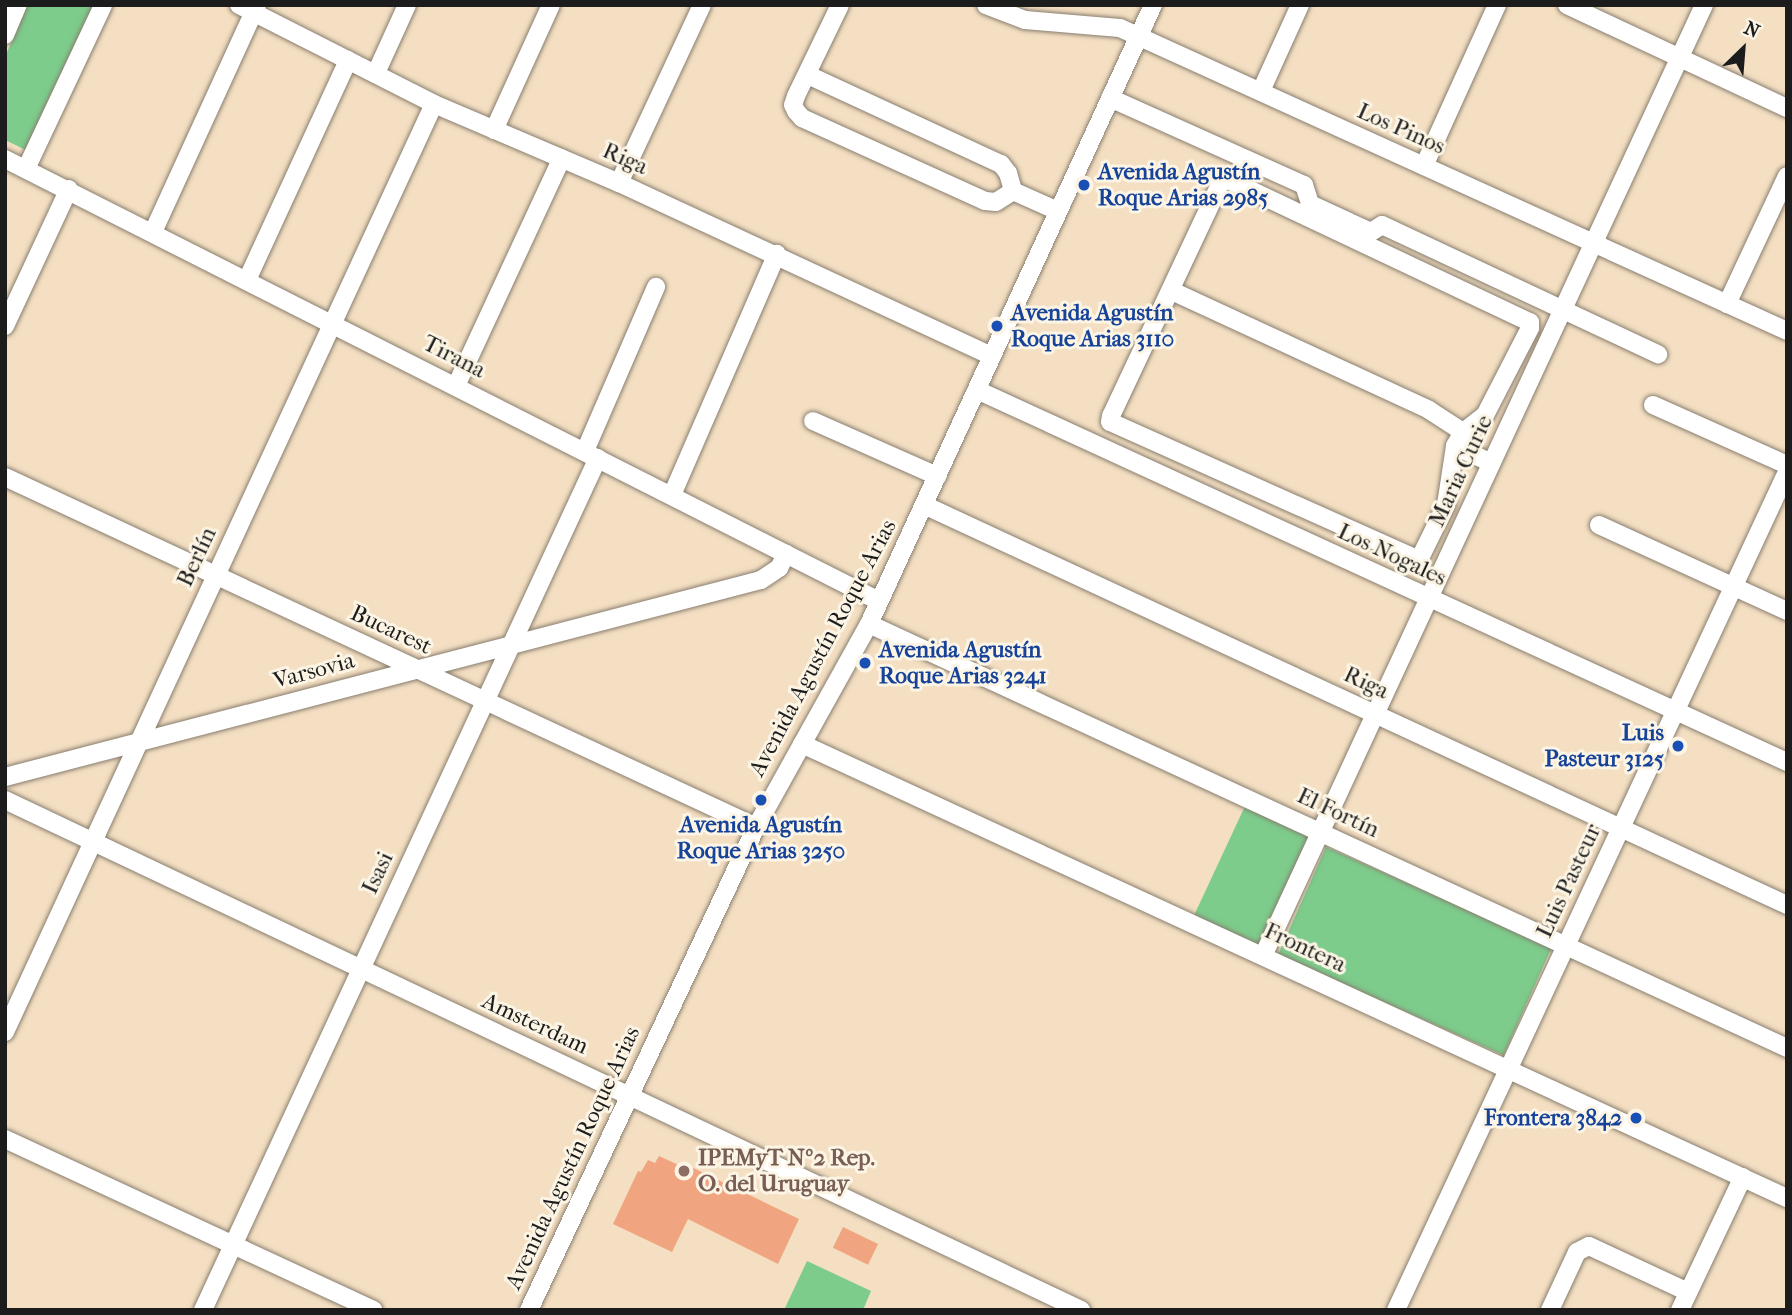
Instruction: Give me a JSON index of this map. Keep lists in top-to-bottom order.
{
  "streets": {
    "street": [
      "Los Pinos",
      "Riga",
      "Tirana",
      "Maria Curie",
      "Los Nogales",
      "Berlín",
      "Bucarest",
      "Avenida Agustín Roque Arias",
      "Varsovia",
      "El Fortín",
      "Isasi",
      "Luis Pasteur",
      "Frontera",
      "Amsterdam"
    ]
  },
  "crossings": [
    ["Los Pinos", "Maria Curie"],
    ["Los Pinos", "Avenida Agustín Roque Arias"],
    ["Riga", "Maria Curie"],
    ["Riga", "Berlín"],
    ["Riga", "Avenida Agustín Roque Arias"],
    ["Riga", "Luis Pasteur"],
    ["Tirana", "Berlín"],
    ["Tirana", "Avenida Agustín Roque Arias"],
    ["Tirana", "Varsovia"],
    ["Tirana", "Isasi"],
    ["Maria Curie", "Los Nogales"],
    ["Maria Curie", "El Fortín"],
    ["Maria Curie", "Frontera"],
    ["Los Nogales", "Avenida Agustín Roque Arias"],
    ["Los Nogales", "Luis Pasteur"],
    ["Berlín", "Bucarest"],
    ["Berlín", "Varsovia"],
    ["Berlín", "Amsterdam"],
    ["Bucarest", "Avenida Agustín Roque Arias"],
    ["Bucarest", "Varsovia"],
    ["Bucarest", "Isasi"],
    ["Avenida Agustín Roque Arias", "El Fortín"],
    ["Avenida Agustín Roque Arias", "Frontera"],
    ["Avenida Agustín Roque Arias", "Amsterdam"],
    ["Varsovia", "Isasi"],
    ["El Fortín", "Luis Pasteur"],
    ["Isasi", "Amsterdam"],
    ["Luis Pasteur", "Frontera"]
  ],
  "places": [
    "Avenida Agustín Roque Arias 2985",
    "Avenida Agustín Roque Arias 3110",
    "Avenida Agustín Roque Arias 3241",
    "Luis Pasteur 3125",
    "Avenida Agustín Roque Arias 3250",
    "Frontera 3842",
    "IPEMyT Nº2 Rep. O. del Uruguay"
  ],
  "north": "top right"
}
